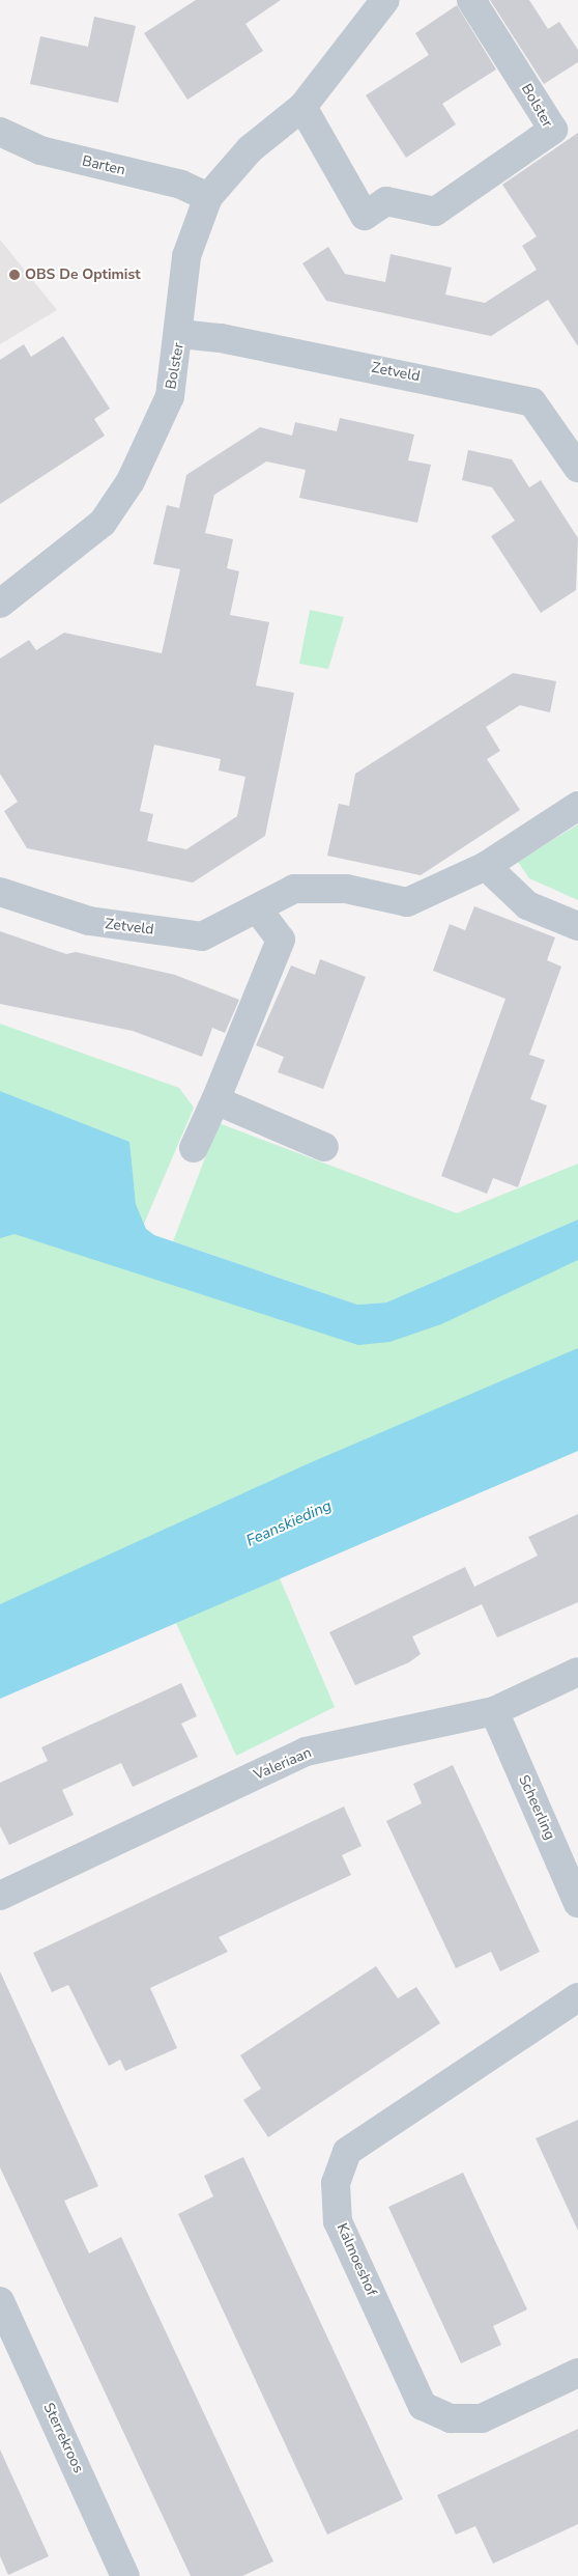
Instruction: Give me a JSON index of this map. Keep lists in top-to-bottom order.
{
  "streets": {
    "street": [
      "Bolster",
      "Barten",
      "Zetveld",
      "Valeriaan",
      "Scheerling",
      "Kalmoeshof",
      "Sterrekroos"
    ]
  },
  "crossings": [
    ["Bolster", "Barten"],
    ["Bolster", "Zetveld"],
    ["Valeriaan", "Scheerling"]
  ],
  "water": ["Feanskieding"],
  "places": ["OBS De Optimist"]
}
